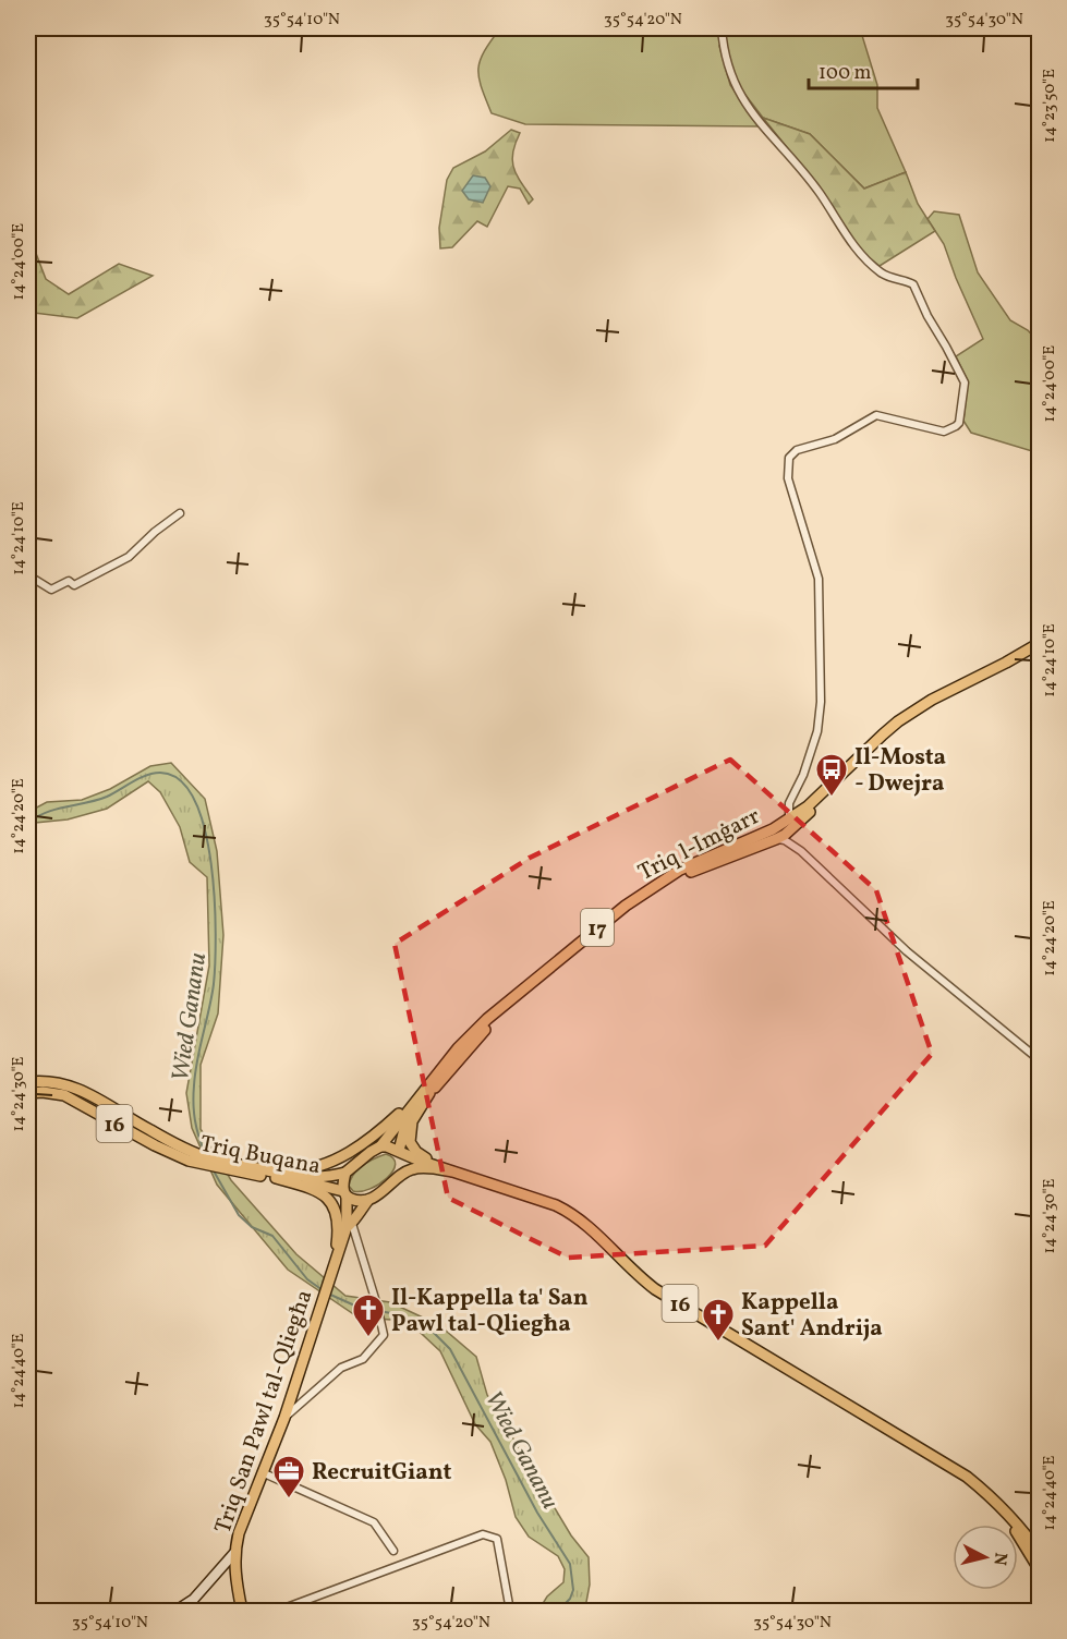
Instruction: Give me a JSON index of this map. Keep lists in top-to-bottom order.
{
  "streets": {
    "main road": [
      "Triq l-Imġarr",
      "17",
      "16",
      "Triq Buqana",
      "Triq San Pawl tal-Qliegħa"
    ]
  },
  "crossings": [
    ["Triq l-Imġarr", "16"],
    ["16", "Triq Buqana"],
    ["16", "Triq San Pawl tal-Qliegħa"],
    ["Triq Buqana", "Triq San Pawl tal-Qliegħa"]
  ],
  "water": ["Wied Gananu"],
  "places": {
    "bus stop": ["Il-Mosta - Dwejra"],
    "church": ["Il-Kappella ta' San Pawl tal-Qliegħa", "Kappella Sant' Andrija"],
    "office": ["RecruitGiant"]
  },
  "scale_bar": "100 m",
  "north": "right",
  "coordinates": [
    "35°54'10\"N",
    "35°54'20\"N",
    "35°54'30\"N",
    "14°23'50\"E",
    "14°24'00\"E",
    "14°24'10\"E",
    "14°24'20\"E",
    "14°24'30\"E",
    "14°24'40\"E"
  ]
}
